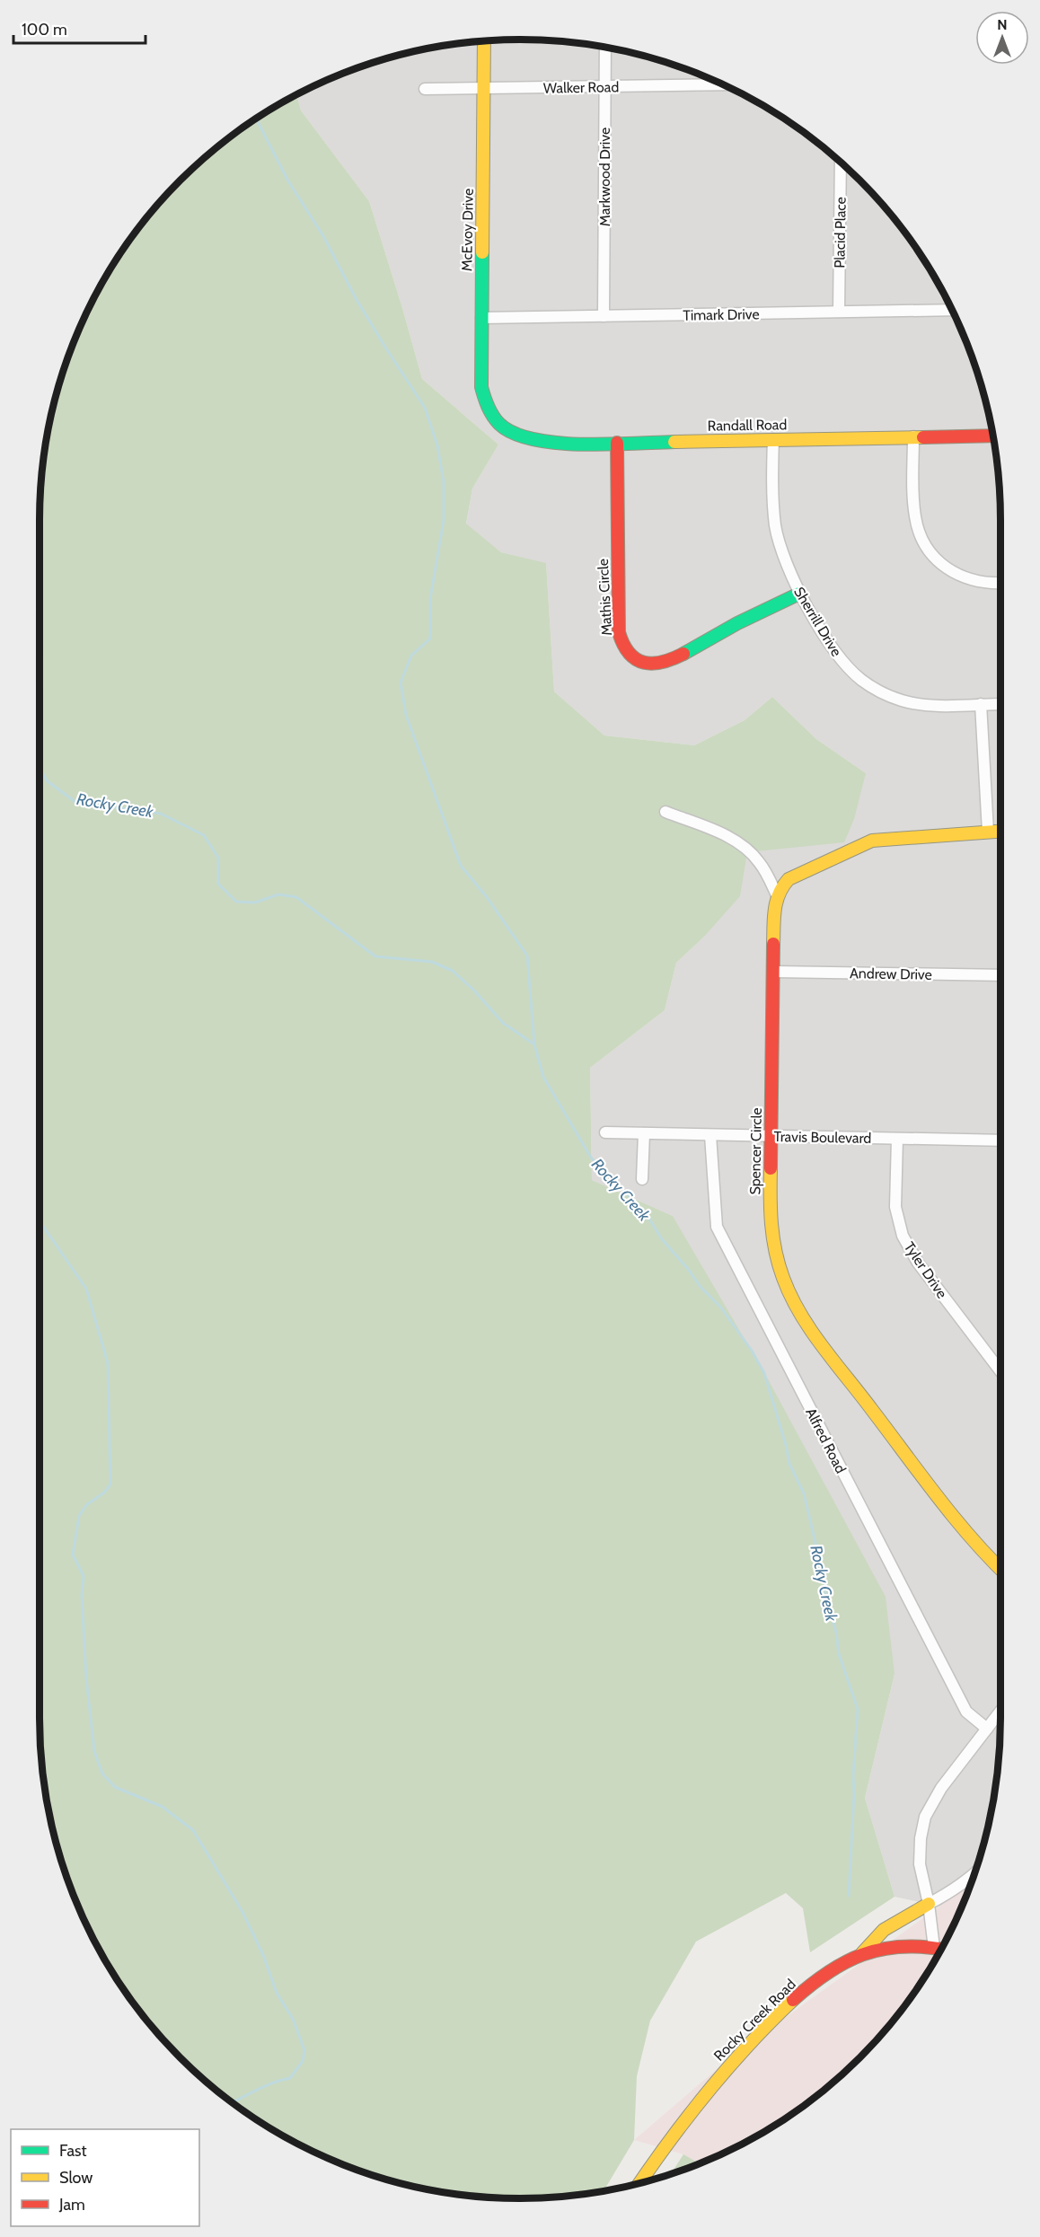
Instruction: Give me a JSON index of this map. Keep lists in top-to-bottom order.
{
  "streets": {
    "street": [
      "Walker Road",
      "Markwood Drive",
      "McEvoy Drive",
      "Placid Place",
      "Timark Drive",
      "Randall Road",
      "Mathis Circle",
      "Sherrill Drive",
      "Andrew Drive",
      "Travis Boulevard",
      "Spencer Circle",
      "Tyler Drive",
      "Alfred Road",
      "Rocky Creek Road"
    ]
  },
  "crossings": [
    ["Walker Road", "Markwood Drive"],
    ["Walker Road", "McEvoy Drive"],
    ["Markwood Drive", "Timark Drive"],
    ["McEvoy Drive", "Timark Drive"],
    ["McEvoy Drive", "Randall Road"],
    ["Placid Place", "Timark Drive"],
    ["Randall Road", "Mathis Circle"],
    ["Randall Road", "Sherrill Drive"],
    ["Mathis Circle", "Sherrill Drive"],
    ["Andrew Drive", "Spencer Circle"],
    ["Travis Boulevard", "Spencer Circle"],
    ["Travis Boulevard", "Tyler Drive"],
    ["Travis Boulevard", "Alfred Road"]
  ],
  "water": ["Rocky Creek"],
  "legend": ["Fast", "Slow", "Jam"],
  "scale_bar": "100 m",
  "north": "top"
}
